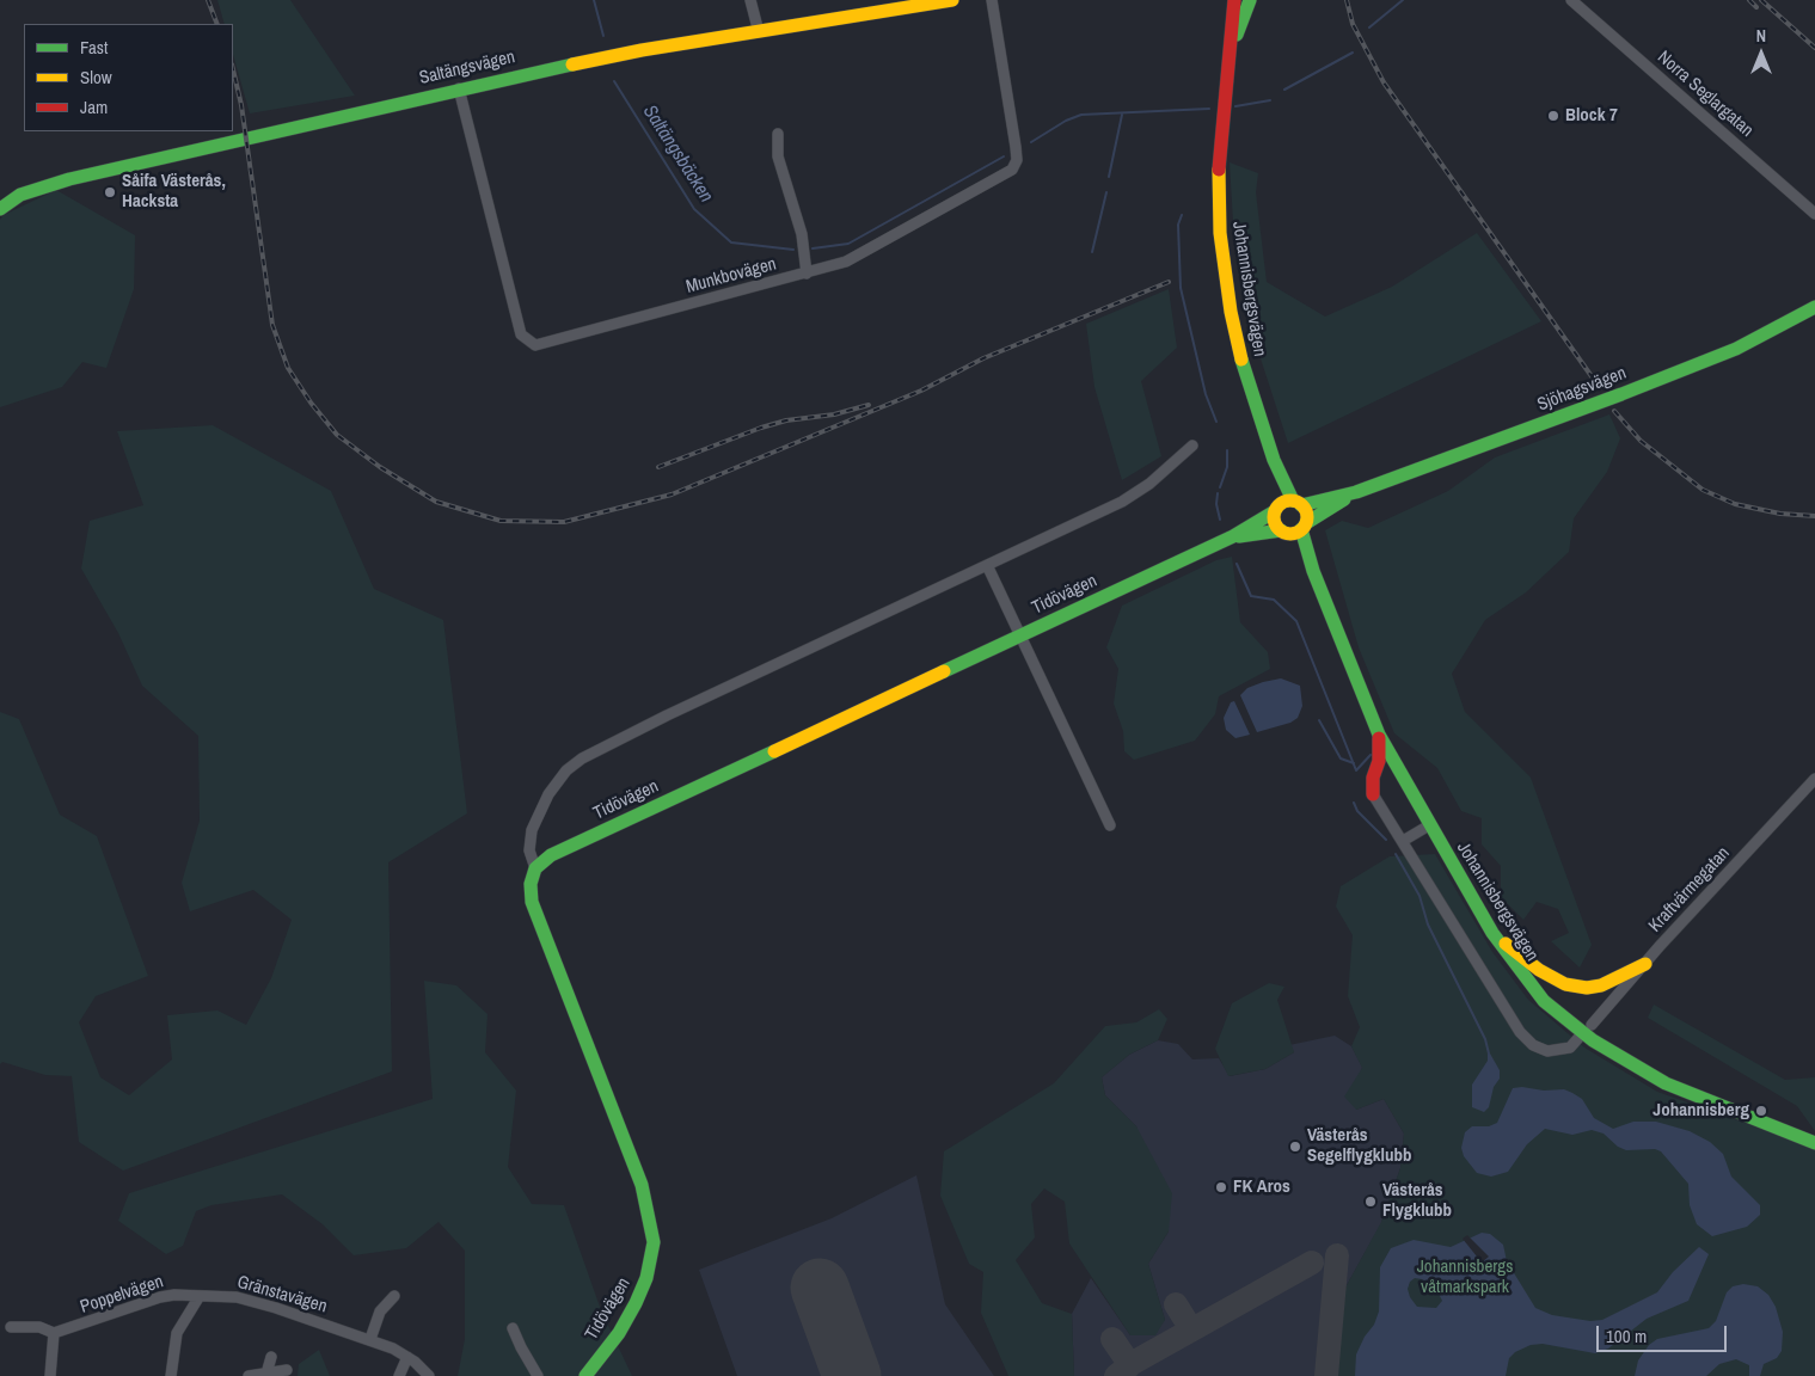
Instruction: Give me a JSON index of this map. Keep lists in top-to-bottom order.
{
  "streets": {
    "main road": [
      "Saltängsvägen",
      "Johannisbergsvägen",
      "Sjöhagsvägen",
      "Tidövägen"
    ],
    "street": [
      "Norra Seglargatan",
      "Munkbovägen",
      "Kraftvärmegatan",
      "Poppelvägen",
      "Gränstavägen"
    ]
  },
  "crossings": [
    ["Saltängsvägen", "Munkbovägen"],
    ["Johannisbergsvägen", "Sjöhagsvägen"],
    ["Johannisbergsvägen", "Tidövägen"],
    ["Sjöhagsvägen", "Tidövägen"],
    ["Poppelvägen", "Gränstavägen"]
  ],
  "water": ["Saltängsbäcken"],
  "parks": ["Johannisbergs våtmarkspark"],
  "places": [
    "Block 7",
    "Såifa Västerås, Hacksta",
    "Johannisberg",
    "Västerås Segelflygklubb",
    "FK Aros",
    "Västerås Flygklubb"
  ],
  "legend": ["Fast", "Slow", "Jam"],
  "scale_bar": "100 m",
  "north": "top"
}
